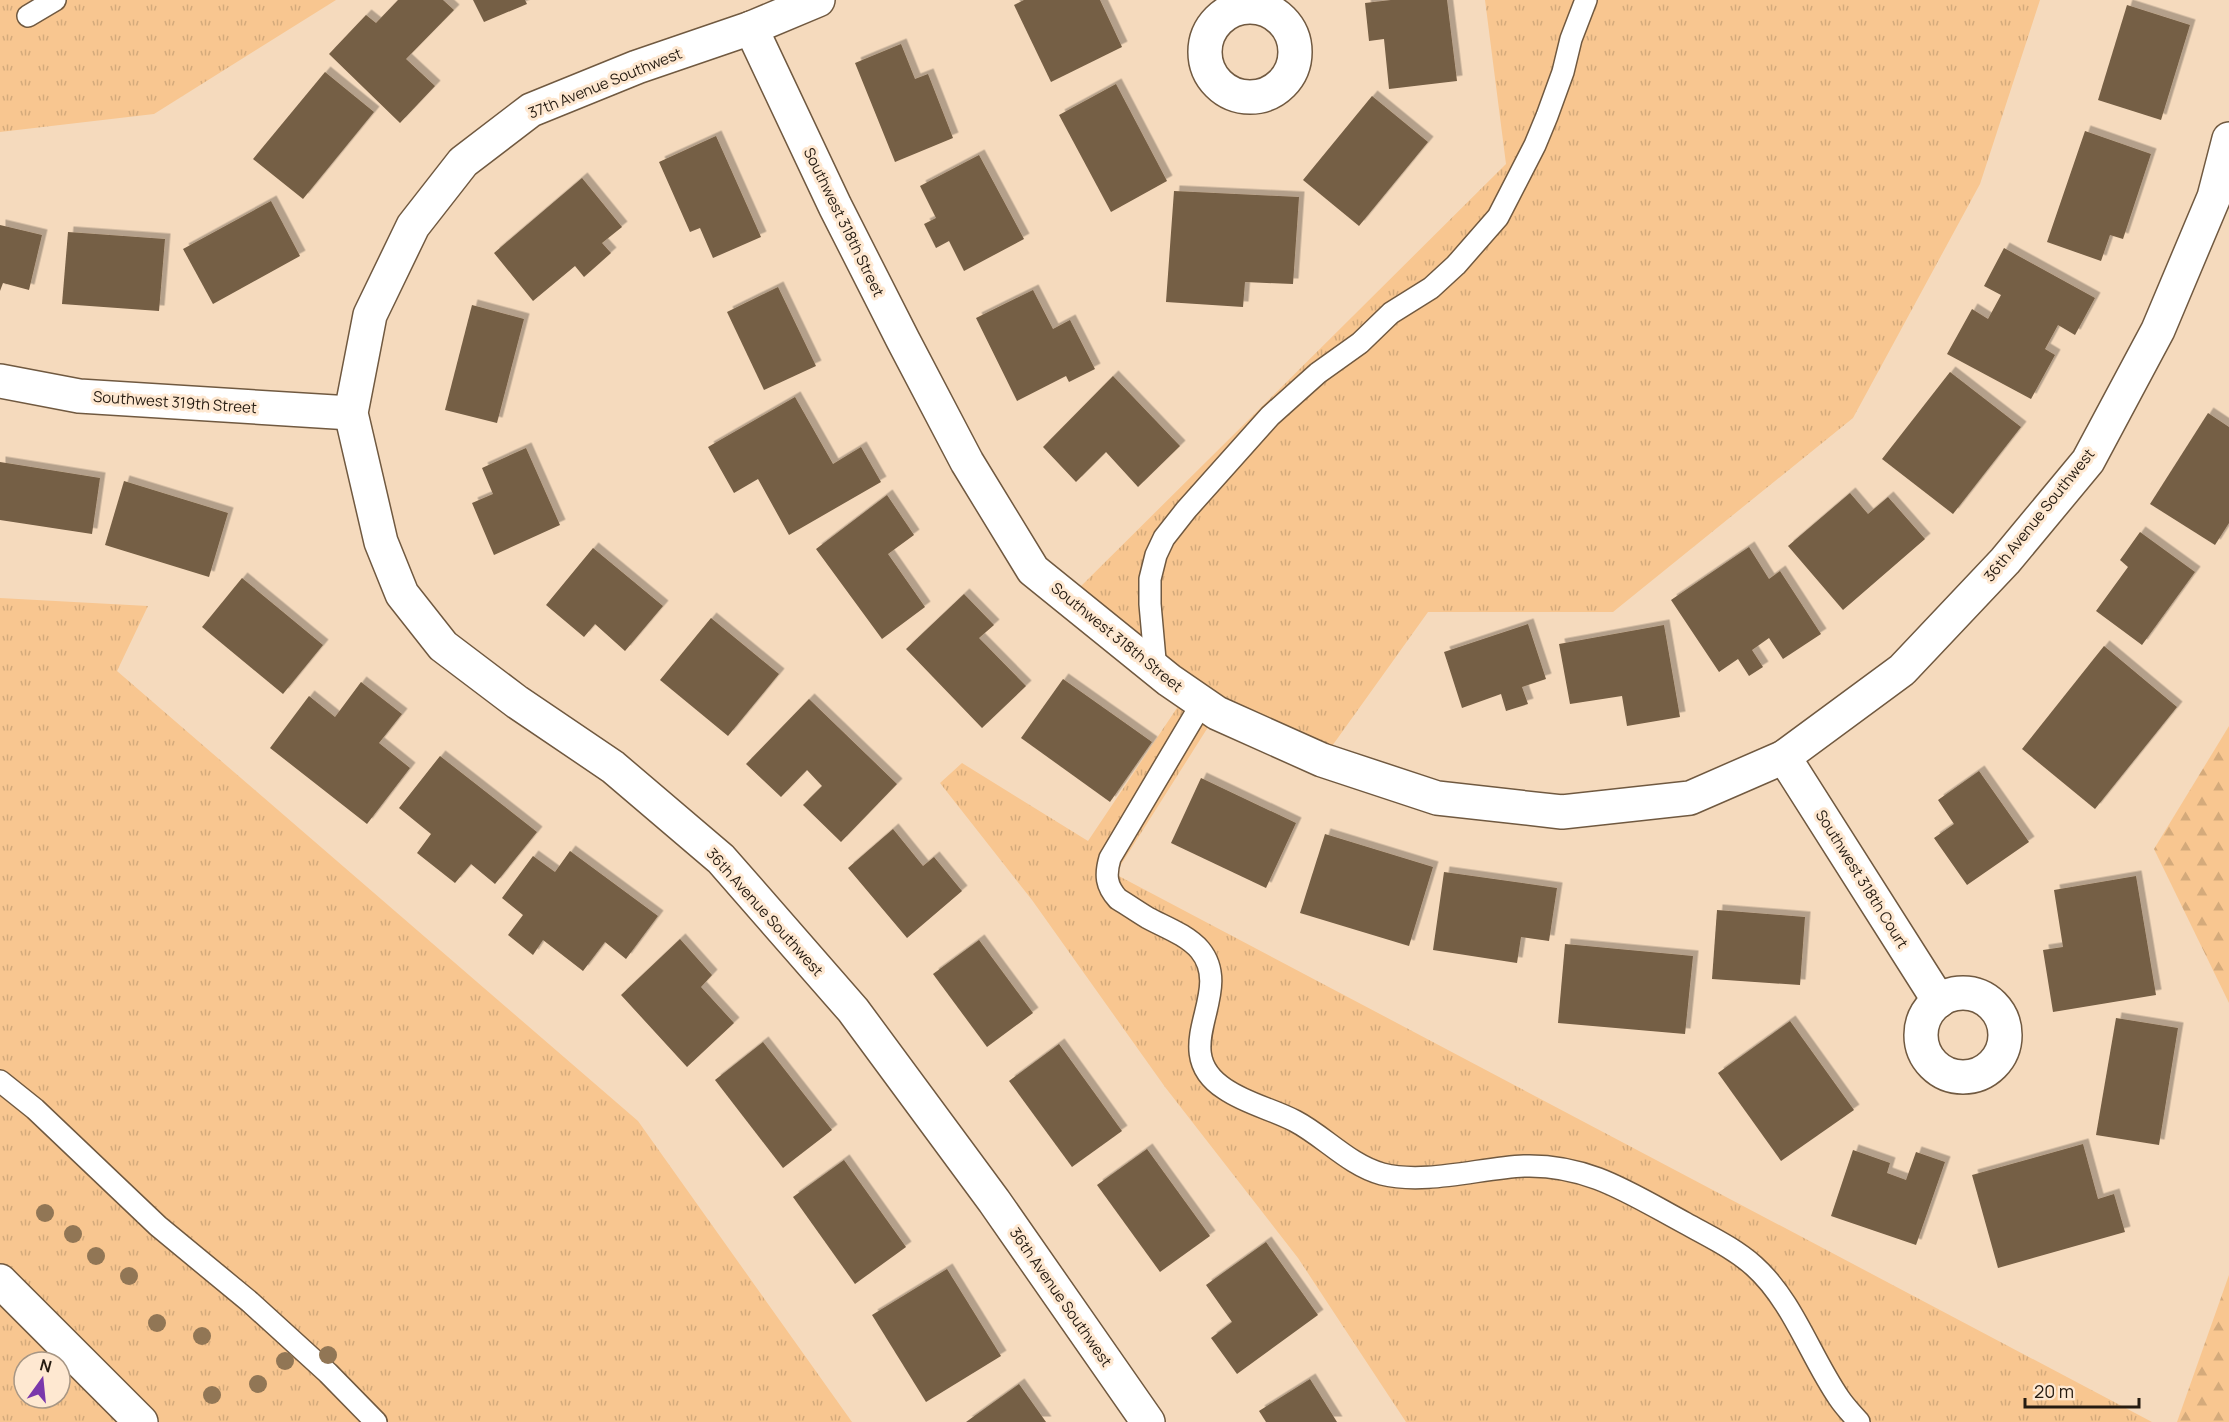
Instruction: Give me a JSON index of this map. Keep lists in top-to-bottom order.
{
  "streets": {
    "street": [
      "37th Avenue Southwest",
      "Southwest 318th Street",
      "Southwest 319th Street",
      "36th Avenue Southwest",
      "Southwest 318th Court"
    ]
  },
  "crossings": [
    ["37th Avenue Southwest", "Southwest 318th Street"],
    ["37th Avenue Southwest", "Southwest 319th Street"],
    ["37th Avenue Southwest", "36th Avenue Southwest"],
    ["Southwest 318th Street", "36th Avenue Southwest"],
    ["Southwest 318th Street", "Southwest 318th Court"],
    ["Southwest 319th Street", "36th Avenue Southwest"],
    ["36th Avenue Southwest", "Southwest 318th Court"]
  ],
  "scale_bar": "20 m",
  "north": "top"
}
